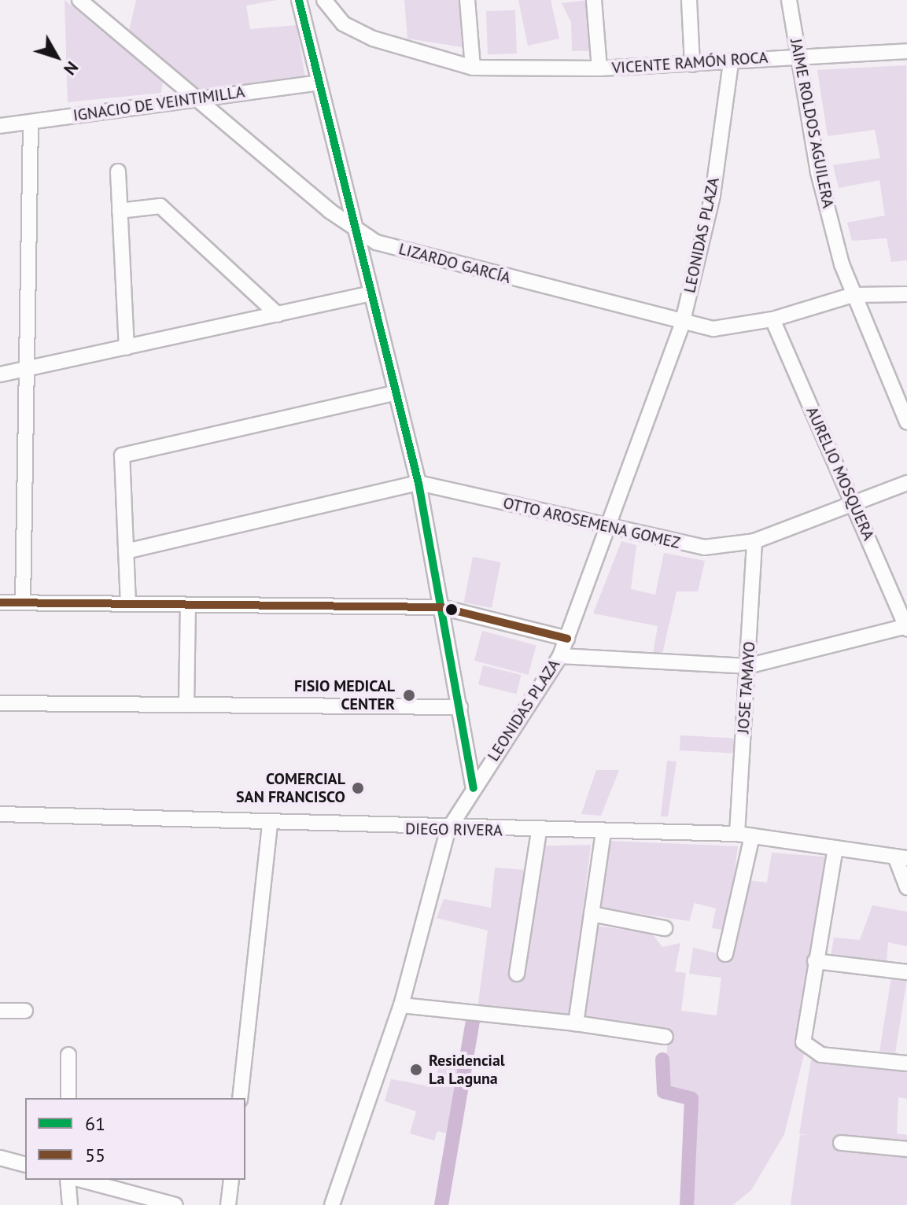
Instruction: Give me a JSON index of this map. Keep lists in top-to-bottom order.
{
  "streets": {
    "street": [
      "VICENTE RAMÓN ROCA",
      "IGNACIO DE VEINTIMILLA",
      "JAIME ROLDOS AGUILERA",
      "LEONIDAS PLAZA",
      "LIZARDO GARCÍA",
      "AURELIO MOSQUERA",
      "OTTO AROSEMENA GOMEZ",
      "JOSE TAMAYO",
      "DIEGO RIVERA"
    ]
  },
  "crossings": [
    ["VICENTE RAMÓN ROCA", "JAIME ROLDOS AGUILERA"],
    ["VICENTE RAMÓN ROCA", "LEONIDAS PLAZA"],
    ["IGNACIO DE VEINTIMILLA", "LIZARDO GARCÍA"],
    ["JAIME ROLDOS AGUILERA", "LIZARDO GARCÍA"],
    ["LEONIDAS PLAZA", "LIZARDO GARCÍA"],
    ["LEONIDAS PLAZA", "OTTO AROSEMENA GOMEZ"],
    ["LEONIDAS PLAZA", "DIEGO RIVERA"],
    ["LIZARDO GARCÍA", "AURELIO MOSQUERA"],
    ["AURELIO MOSQUERA", "OTTO AROSEMENA GOMEZ"],
    ["OTTO AROSEMENA GOMEZ", "JOSE TAMAYO"],
    ["JOSE TAMAYO", "DIEGO RIVERA"]
  ],
  "places": ["FISIO MEDICAL CENTER", "COMERCIAL SAN FRANCISCO", "Residencial La Laguna"],
  "lines": ["transit line 61", "transit line 55"],
  "legend": ["61", "55"],
  "north": "bottom right"
}
